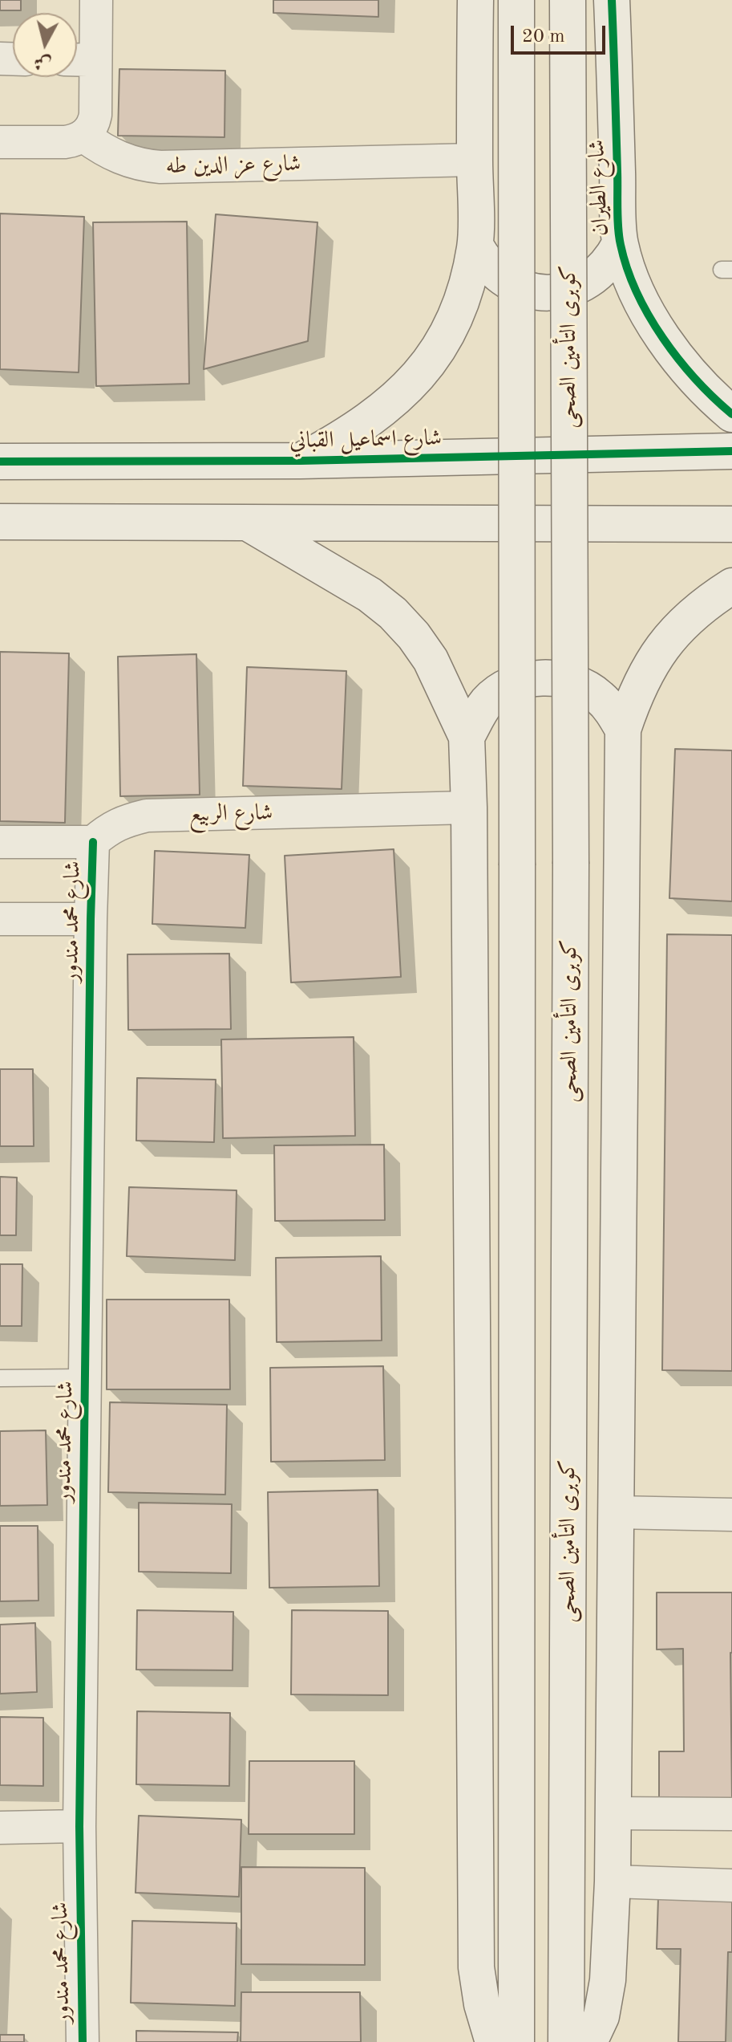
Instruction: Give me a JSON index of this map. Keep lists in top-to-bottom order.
{
  "streets": {
    "main road": ["شارع الطيران", "كوبرى التأمين الصحى", "شارع اسماعيل القباني"],
    "street": ["شارع عز الدين طه", "شارع الربيع", "شارع محمد مندور"]
  },
  "crossings": [
    ["شارع الربيع", "شارع محمد مندور"]
  ],
  "scale_bar": "20 m",
  "north": "bottom"
}
